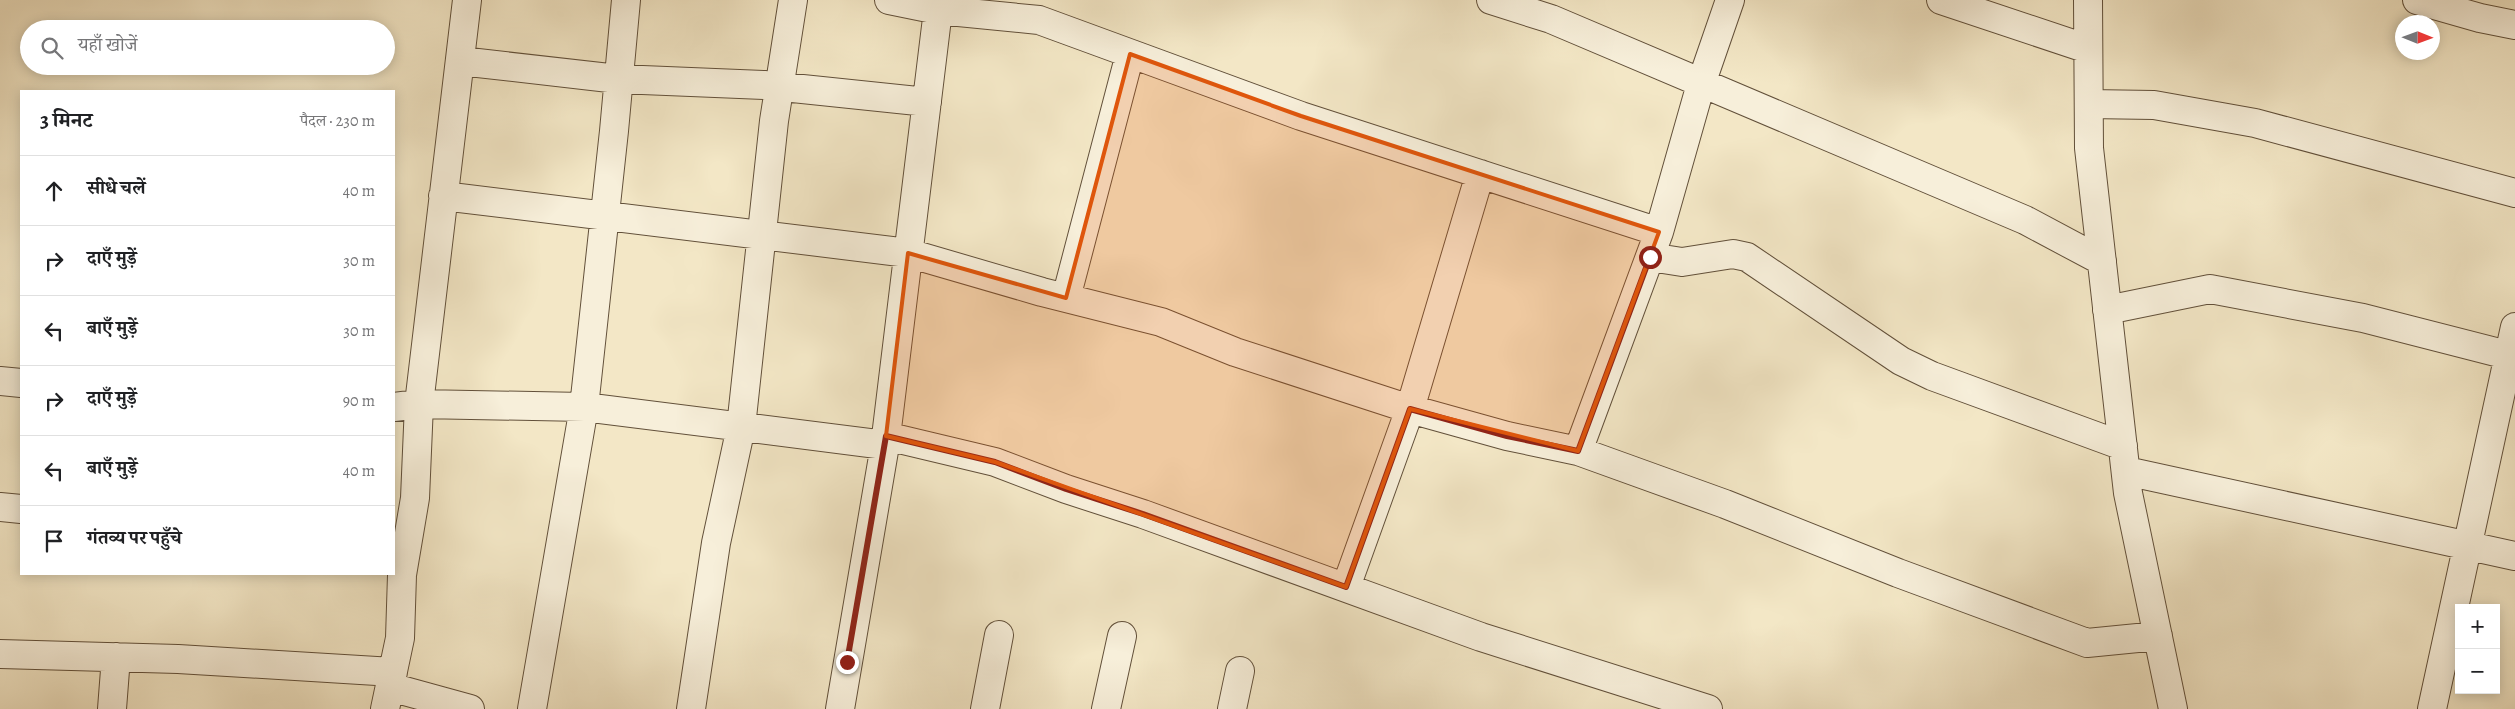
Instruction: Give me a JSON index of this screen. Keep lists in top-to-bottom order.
{
  "north": "right",
  "page": {
    "search": "यहाँ खोजें",
    "heading": ["3 मिनट", "पैदल · 230 m"],
    "list": [
      ["सीधे चलें", "40 m"],
      ["दाएँ मुड़ें", "30 m"],
      ["बाएँ मुड़ें", "30 m"],
      ["दाएँ मुड़ें", "90 m"],
      ["बाएँ मुड़ें", "40 m"],
      "गंतव्य पर पहुँचे"
    ],
    "map_buttons": ["+", "−"]
  }
}
